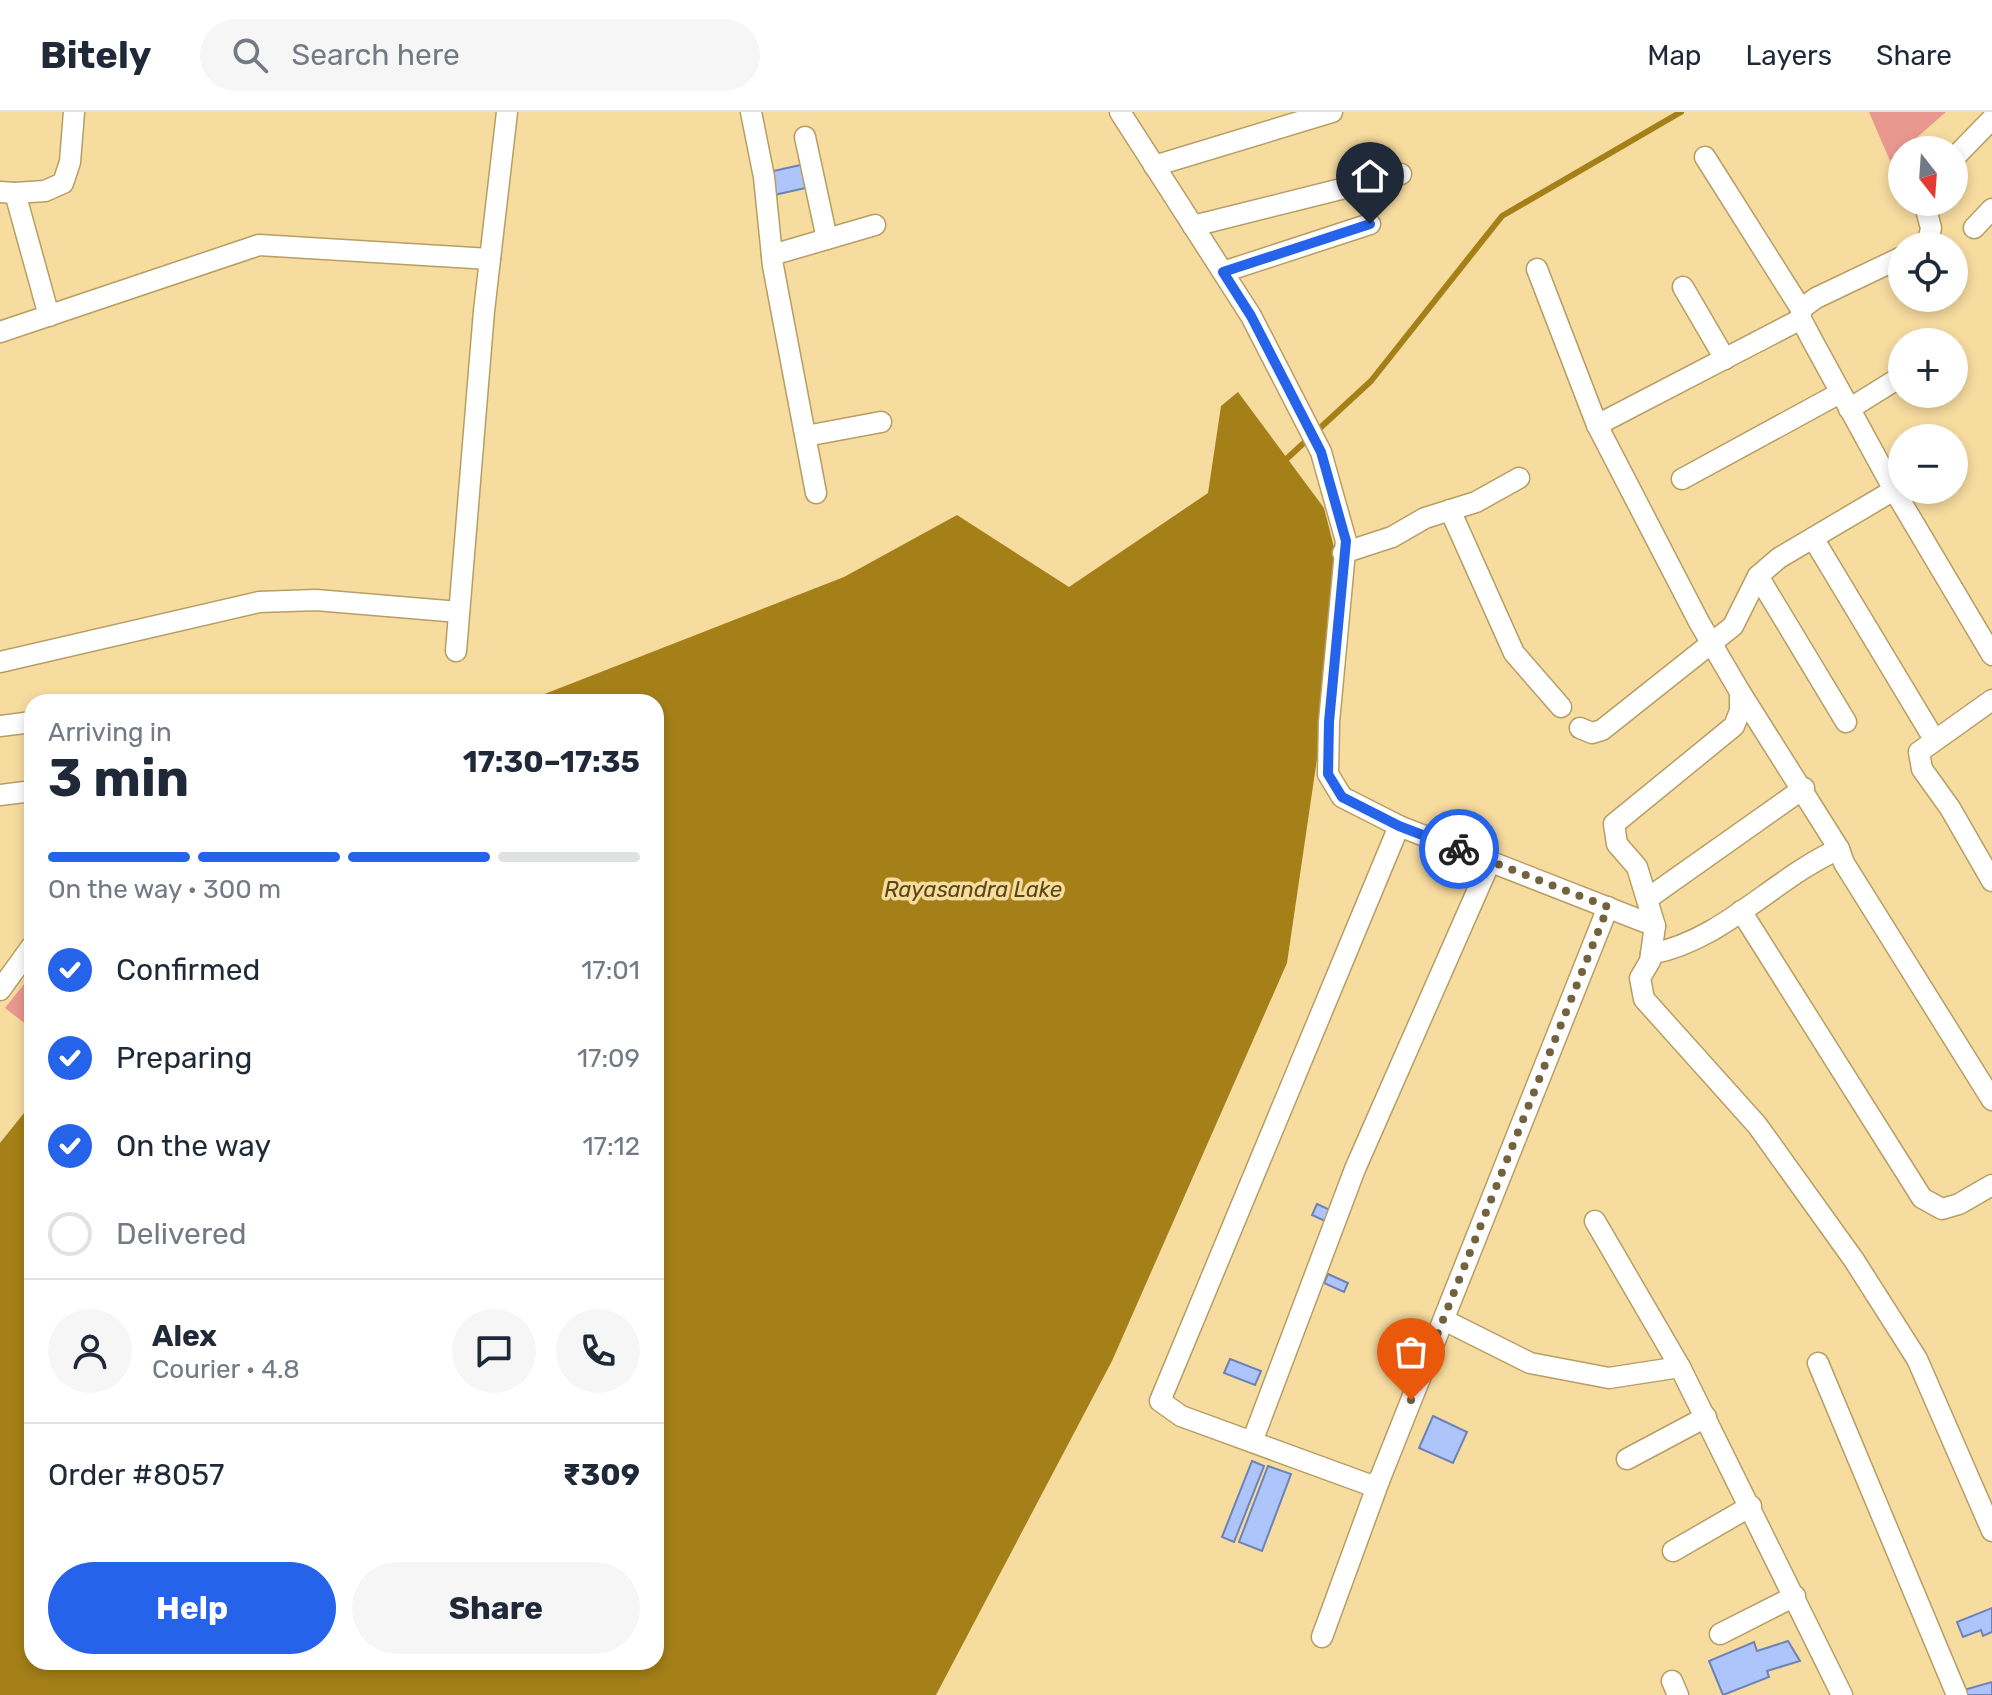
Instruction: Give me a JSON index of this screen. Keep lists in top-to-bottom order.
{
  "water": ["Rayasandra Lake"],
  "north": "bottom",
  "page": {
    "header": "Bitely",
    "search": "Search here",
    "nav": ["Map", "Layers", "Share"],
    "map_buttons": ["+", "−"],
    "heading": ["3 min", "Arriving in", "17:30–17:35"],
    "panel": [
      "Alex",
      "Courier · 4.8",
      "Order #8057",
      "₹309"
    ],
    "bar": "On the way · 300 m",
    "list": [
      ["Confirmed", "17:01"],
      ["Preparing", "17:09"],
      ["On the way", "17:12"],
      "Delivered"
    ],
    "buttons": ["Help", "Share"]
  }
}
